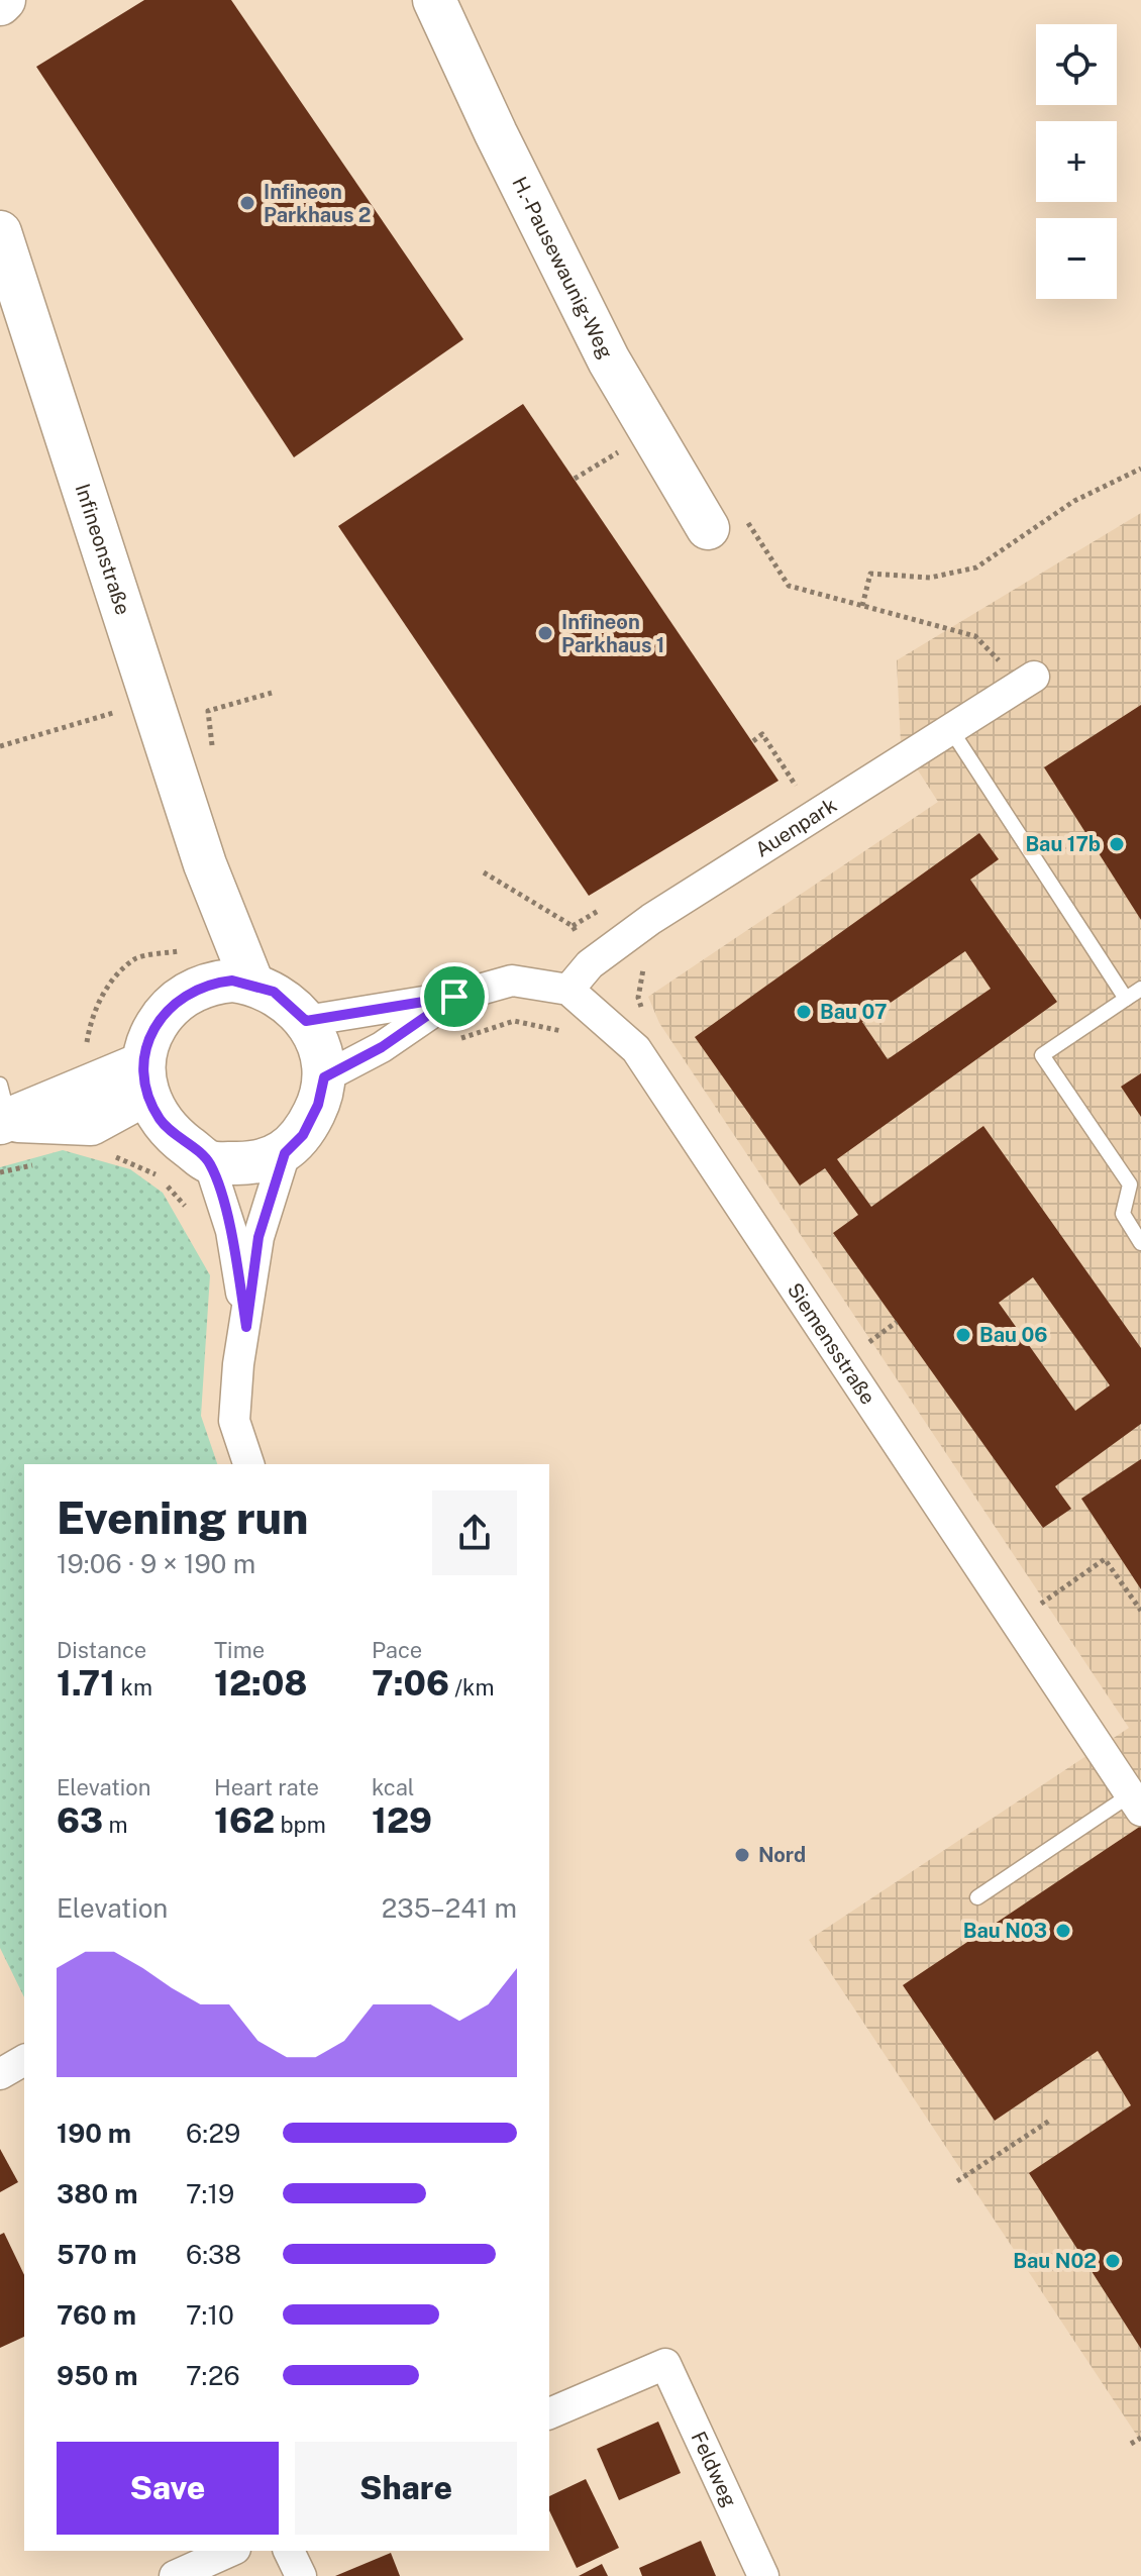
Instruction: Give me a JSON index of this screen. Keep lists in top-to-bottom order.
{
  "streets": {
    "street": [
      "H.-Pausewaunig-Weg",
      "Infineonstraße",
      "Auenpark",
      "Siemensstraße",
      "Feldweg"
    ]
  },
  "crossings": [
    ["Auenpark", "Siemensstraße"]
  ],
  "places": [
    "Infineon Parkhaus 2",
    "Infineon Parkhaus 1",
    "Bau 17b",
    "Bau 07",
    "Bau 06",
    "Nord",
    "Bau N03",
    "Bau N02"
  ],
  "page": {
    "map_buttons": ["+", "−"],
    "heading": ["Evening run", "19:06 · 9 × 190 m"],
    "stats": [
      ["Distance", "1.71 km"],
      ["Time", "12:08"],
      ["Pace", "7:06 /km"],
      ["Elevation", "63 m"],
      ["Heart rate", "162 bpm"],
      ["kcal", "129"]
    ],
    "chart": ["Elevation", "235–241 m"],
    "list": [
      {
        "name": "190 m",
        "note": "6:29"
      },
      {
        "name": "380 m",
        "note": "7:19"
      },
      {
        "name": "570 m",
        "note": "6:38"
      },
      {
        "name": "760 m",
        "note": "7:10"
      },
      {
        "name": "950 m",
        "note": "7:26"
      }
    ],
    "buttons": ["Save", "Share"]
  }
}
